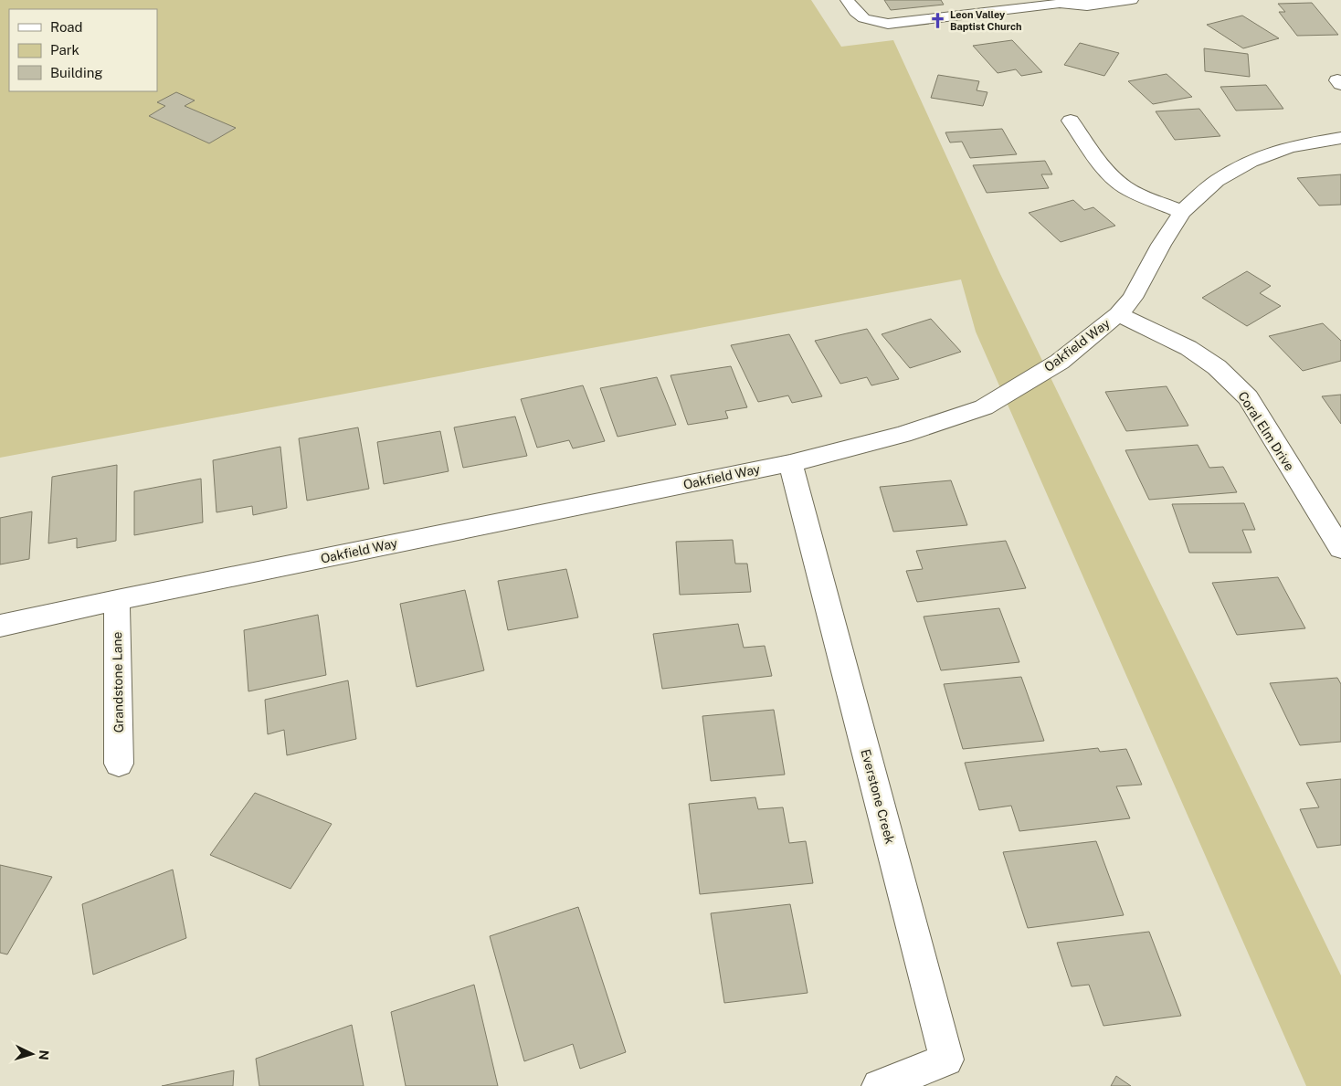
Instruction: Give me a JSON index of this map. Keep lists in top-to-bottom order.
{
  "streets": {
    "street": [
      "Oakfield Way",
      "Coral Elm Drive",
      "Grandstone Lane",
      "Everstone Creek"
    ]
  },
  "crossings": [
    ["Oakfield Way", "Coral Elm Drive"],
    ["Oakfield Way", "Grandstone Lane"],
    ["Oakfield Way", "Everstone Creek"]
  ],
  "places": {
    "church": ["Leon Valley Baptist Church"]
  },
  "legend": ["Road", "Park", "Building"],
  "north": "right"
}
